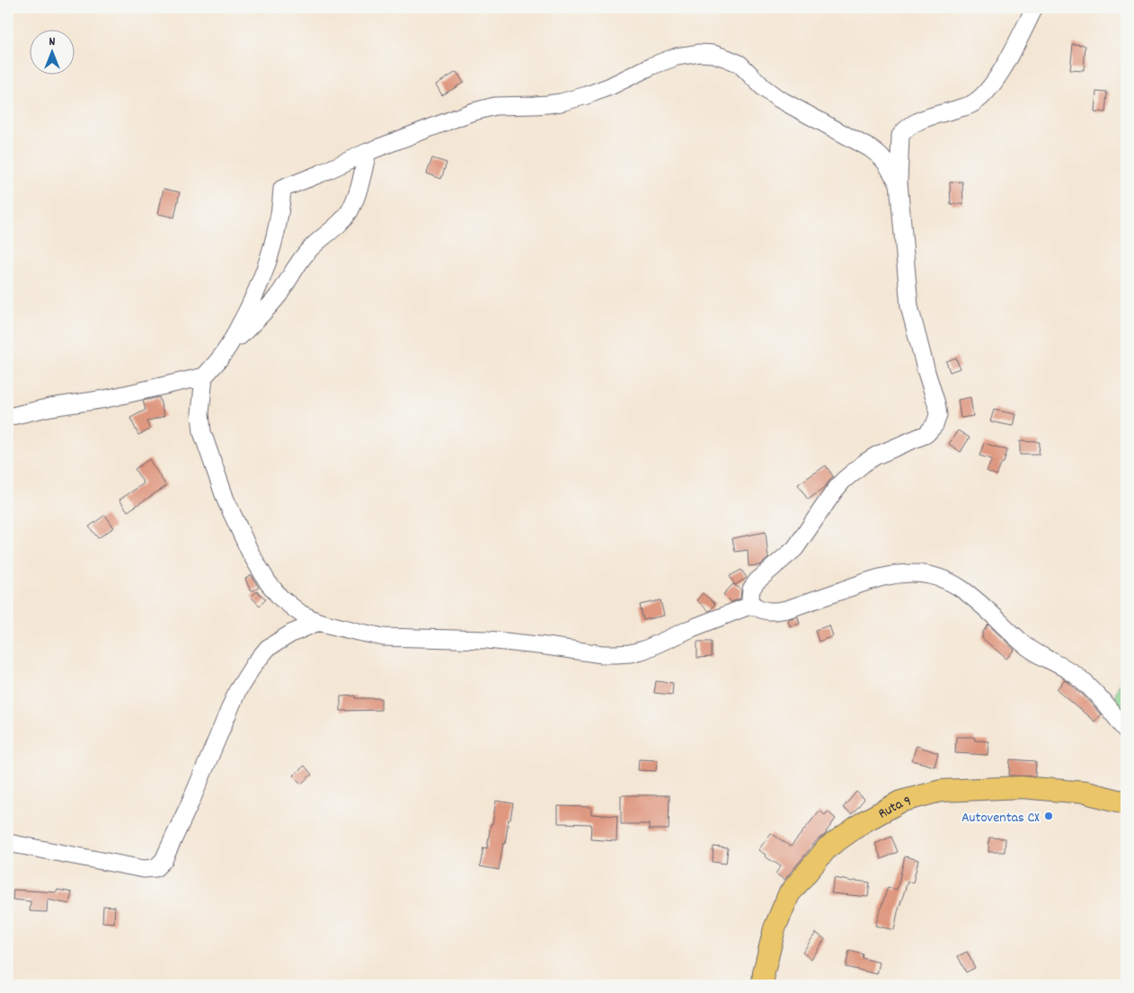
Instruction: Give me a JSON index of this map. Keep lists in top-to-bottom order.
{
  "streets": {
    "main road": ["Ruta 9"]
  },
  "places": ["Autoventas CX"],
  "north": "top"
}
